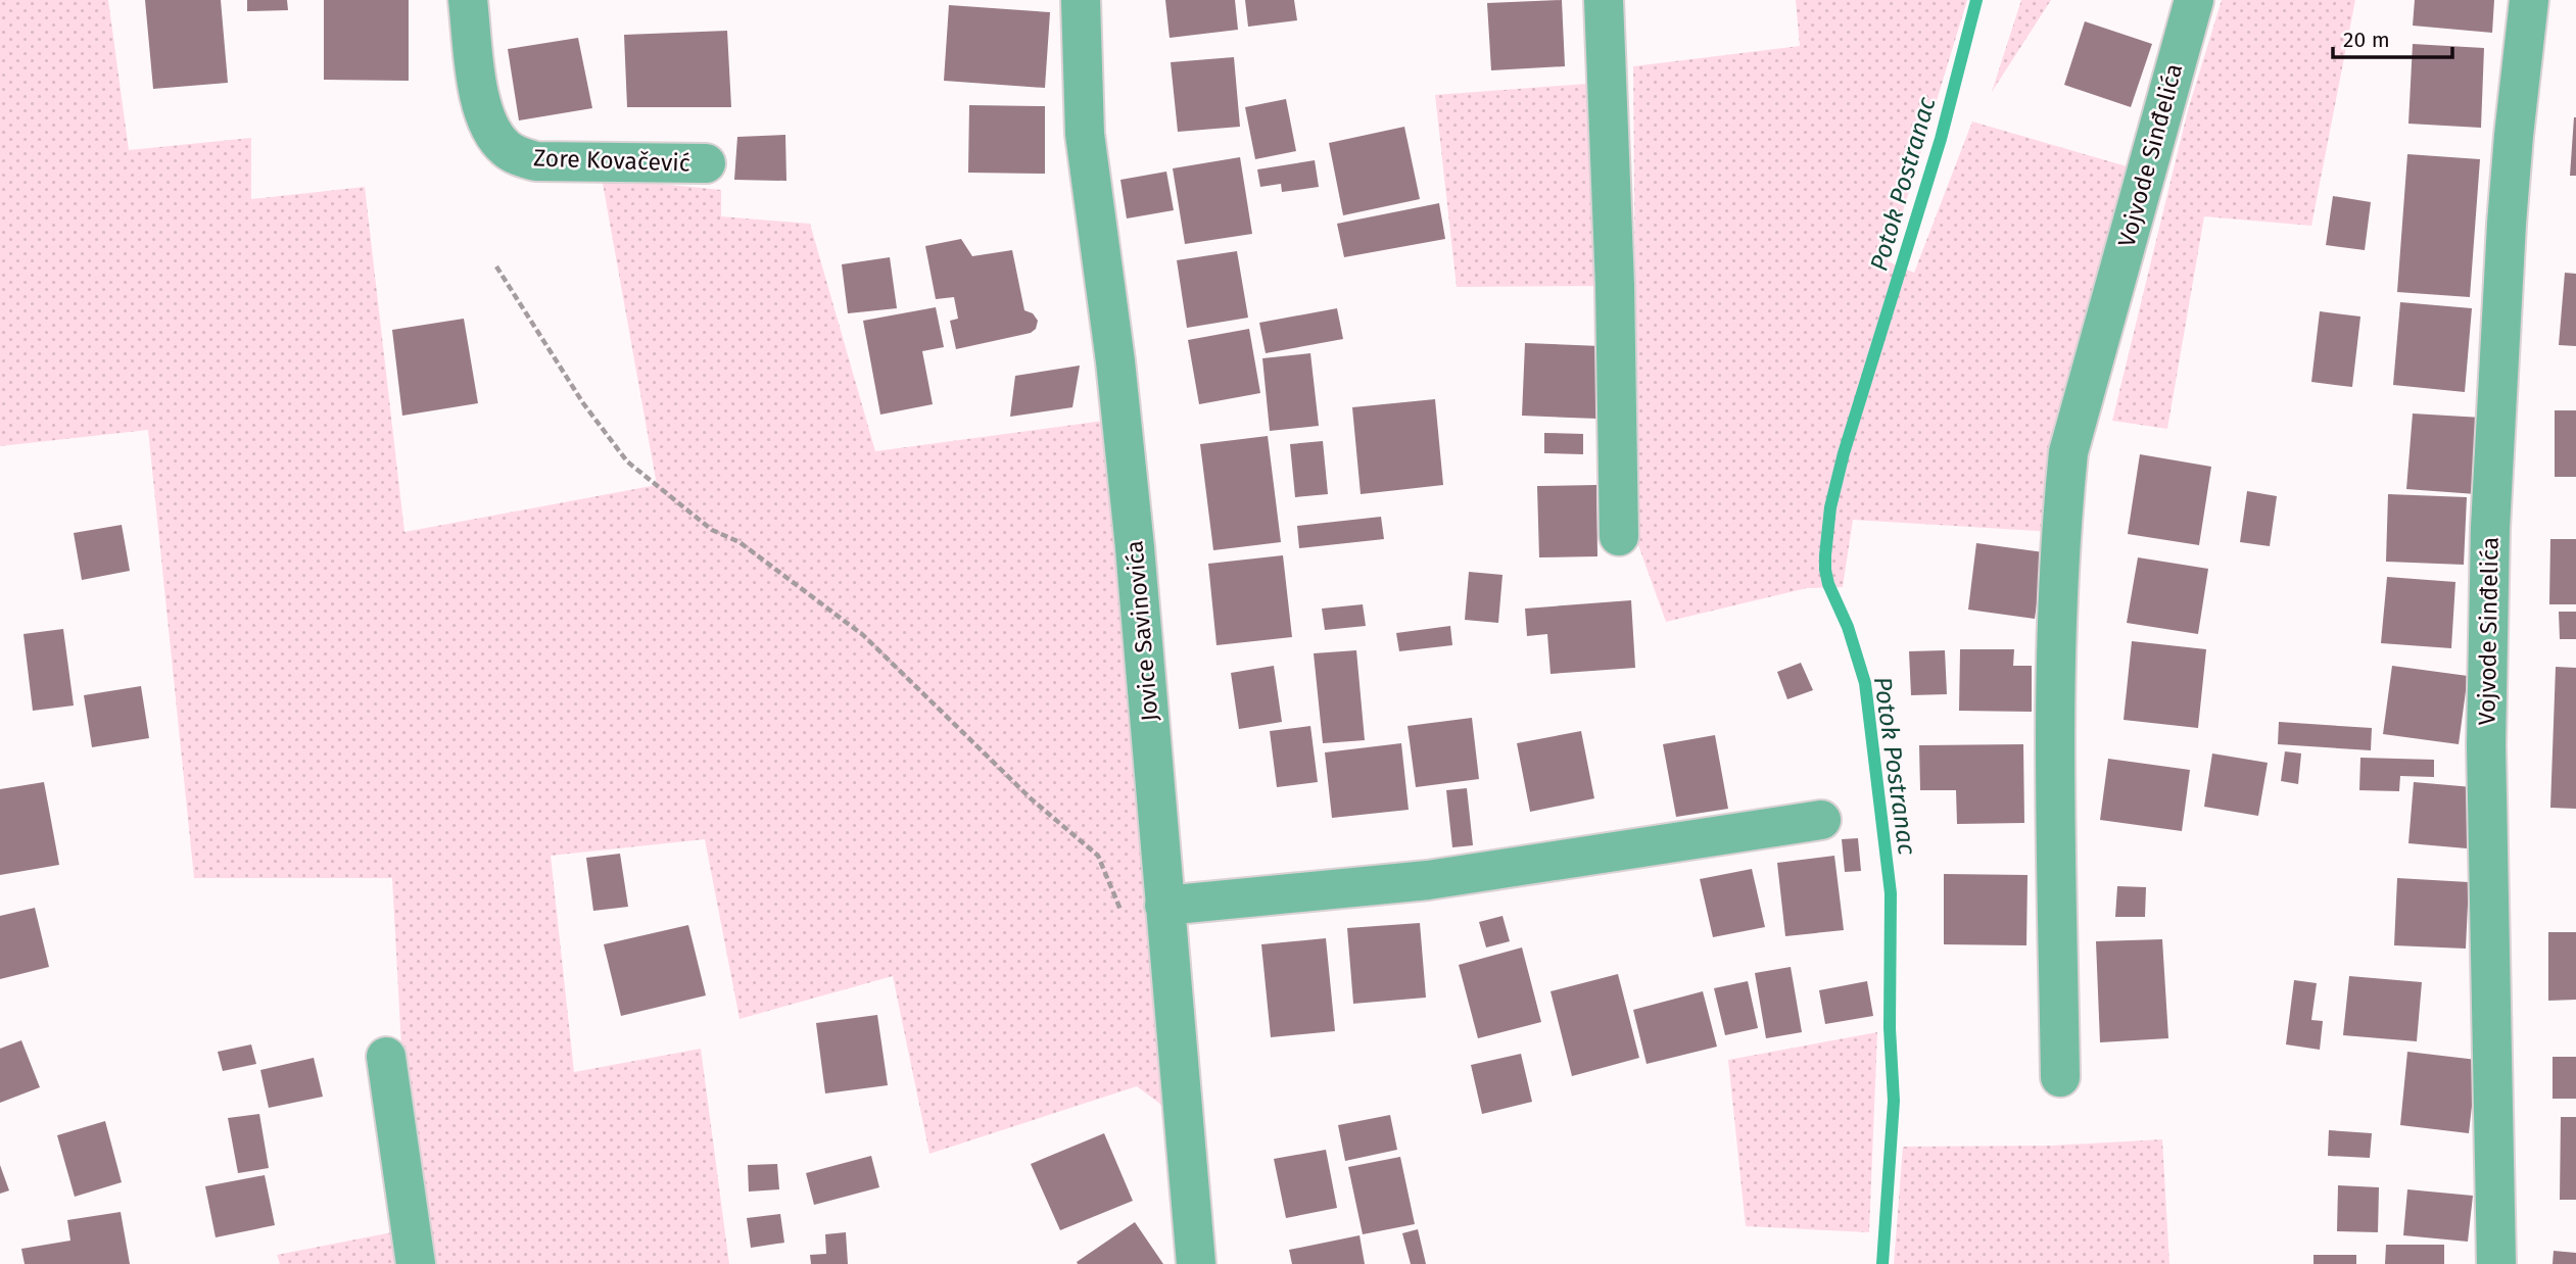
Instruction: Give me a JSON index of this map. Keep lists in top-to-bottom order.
{
  "streets": {
    "street": ["Vojvode Sinđelića", "Zore Kovačević", "Jovice Savinovića"]
  },
  "water": ["Potok Postranac"],
  "scale_bar": "20 m"
}
